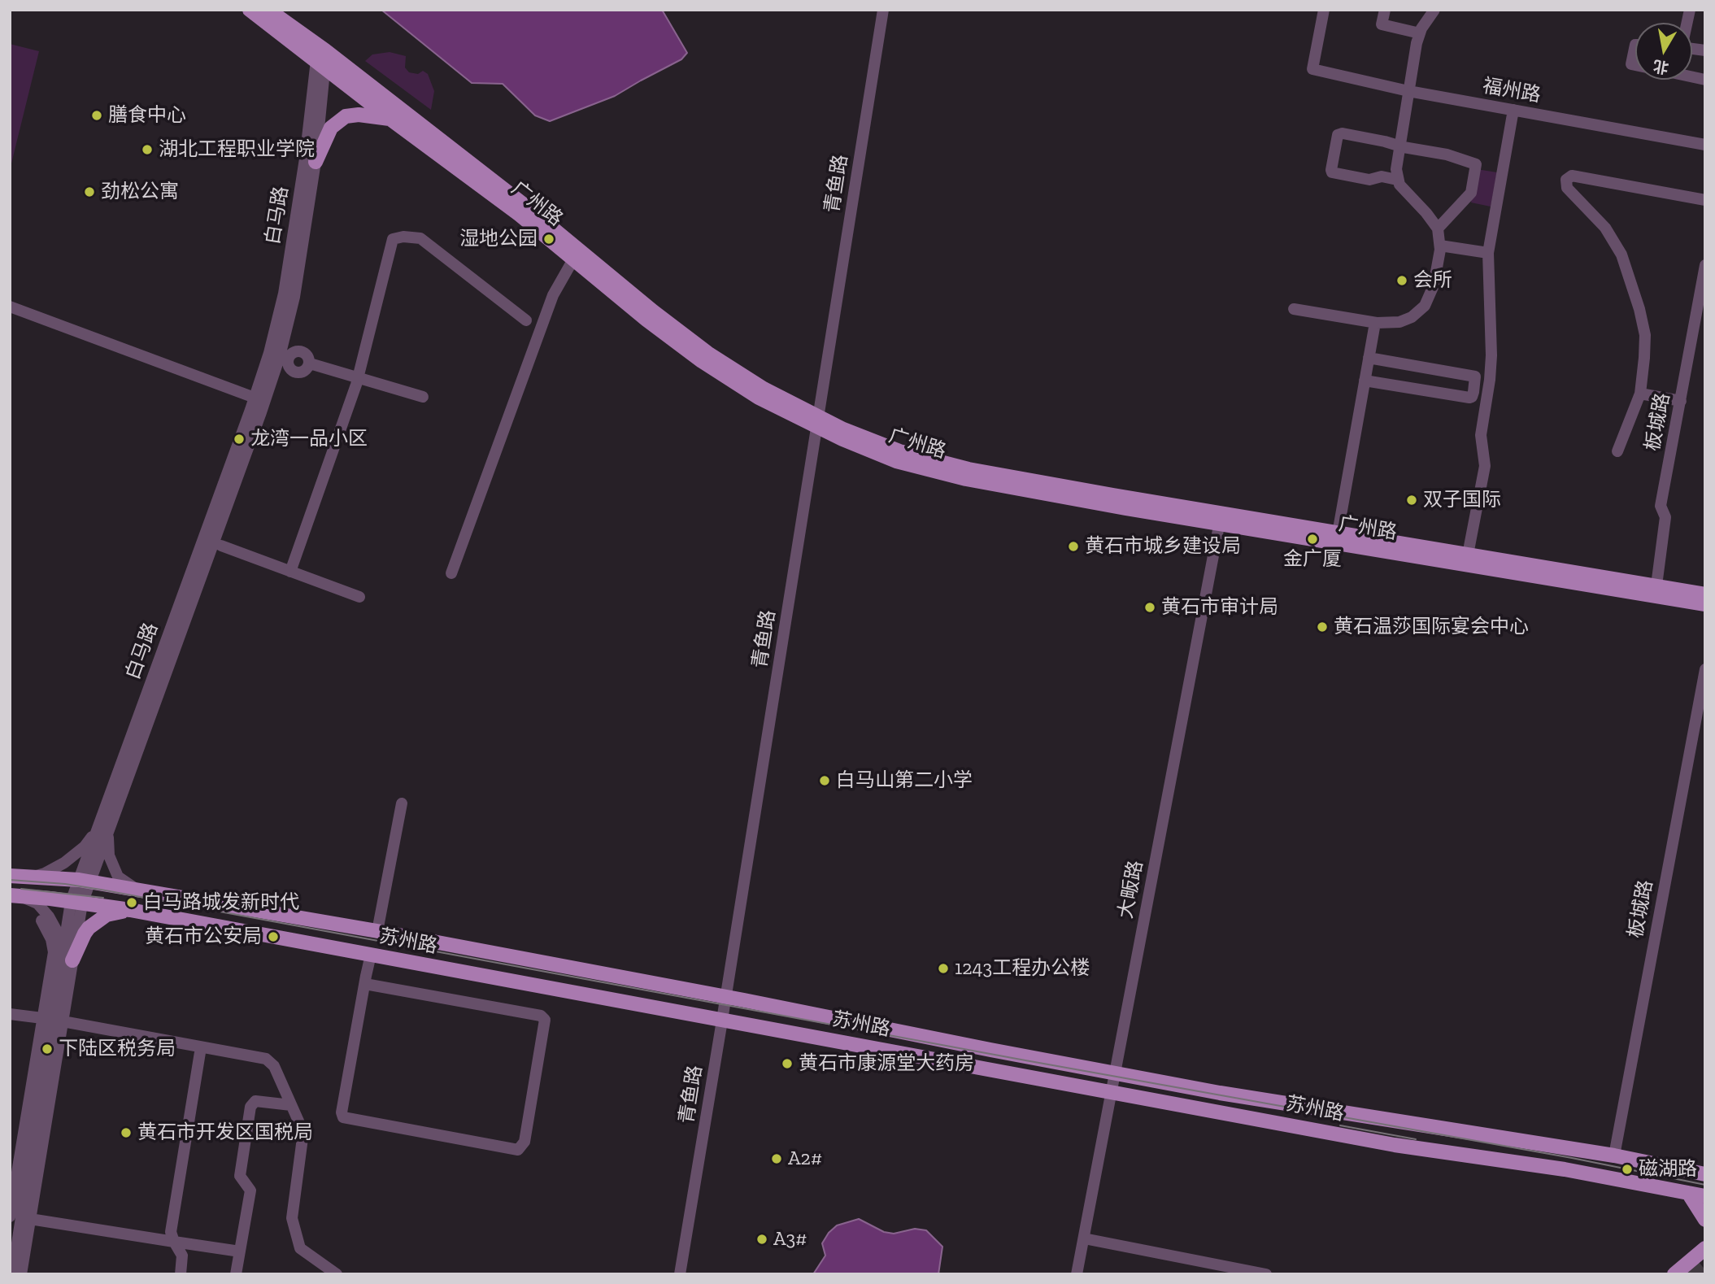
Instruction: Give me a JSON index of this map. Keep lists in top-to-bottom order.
{
  "streets": {
    "main road": ["广州路", "苏州路"],
    "street": [
      "福州路",
      "青鱼路",
      "白马路",
      "板城路",
      "大畈路"
    ]
  },
  "crossings": [
    ["青鱼路", "广州路"],
    ["青鱼路", "苏州路"],
    ["广州路", "白马路"],
    ["广州路", "板城路"],
    ["广州路", "大畈路"],
    ["白马路", "苏州路"],
    ["板城路", "苏州路"],
    ["大畈路", "苏州路"]
  ],
  "places": [
    "膳食中心",
    "湖北工程职业学院",
    "劲松公寓",
    "湿地公园",
    "会所",
    "龙湾一品小区",
    "双子国际",
    "金广厦",
    "黄石市城乡建设局",
    "黄石市审计局",
    "黄石温莎国际宴会中心",
    "白马山第二小学",
    "白马路城发新时代",
    "黄石市公安局",
    "1243工程办公楼",
    "下陆区税务局",
    "黄石市康源堂大药房",
    "黄石市开发区国税局",
    "A2#",
    "磁湖路",
    "A3#"
  ],
  "north": "bottom"
}
